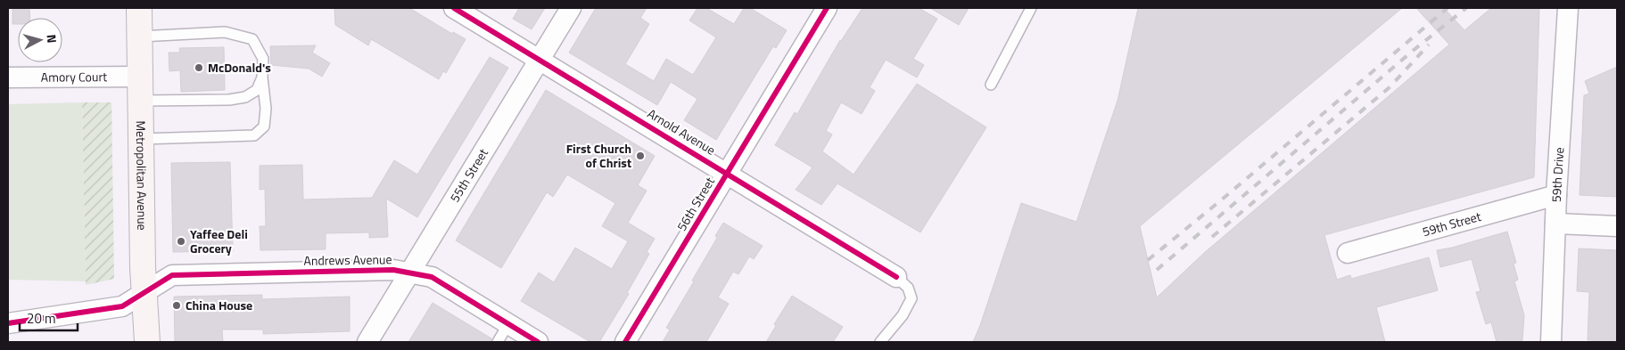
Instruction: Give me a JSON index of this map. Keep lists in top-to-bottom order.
{
  "streets": {
    "main road": ["Metropolitan Avenue"],
    "street": [
      "Amory Court",
      "Arnold Avenue",
      "59th Drive",
      "55th Street",
      "56th Street",
      "59th Street",
      "Andrews Avenue"
    ]
  },
  "crossings": [
    ["Amory Court", "Metropolitan Avenue"],
    ["Arnold Avenue", "55th Street"],
    ["Arnold Avenue", "56th Street"],
    ["59th Drive", "59th Street"],
    ["Metropolitan Avenue", "Andrews Avenue"],
    ["55th Street", "Andrews Avenue"]
  ],
  "places": [
    "McDonald's",
    "First Church of Christ",
    "Yaffee Deli Grocery",
    "China House"
  ],
  "scale_bar": "20 m",
  "north": "right"
}
